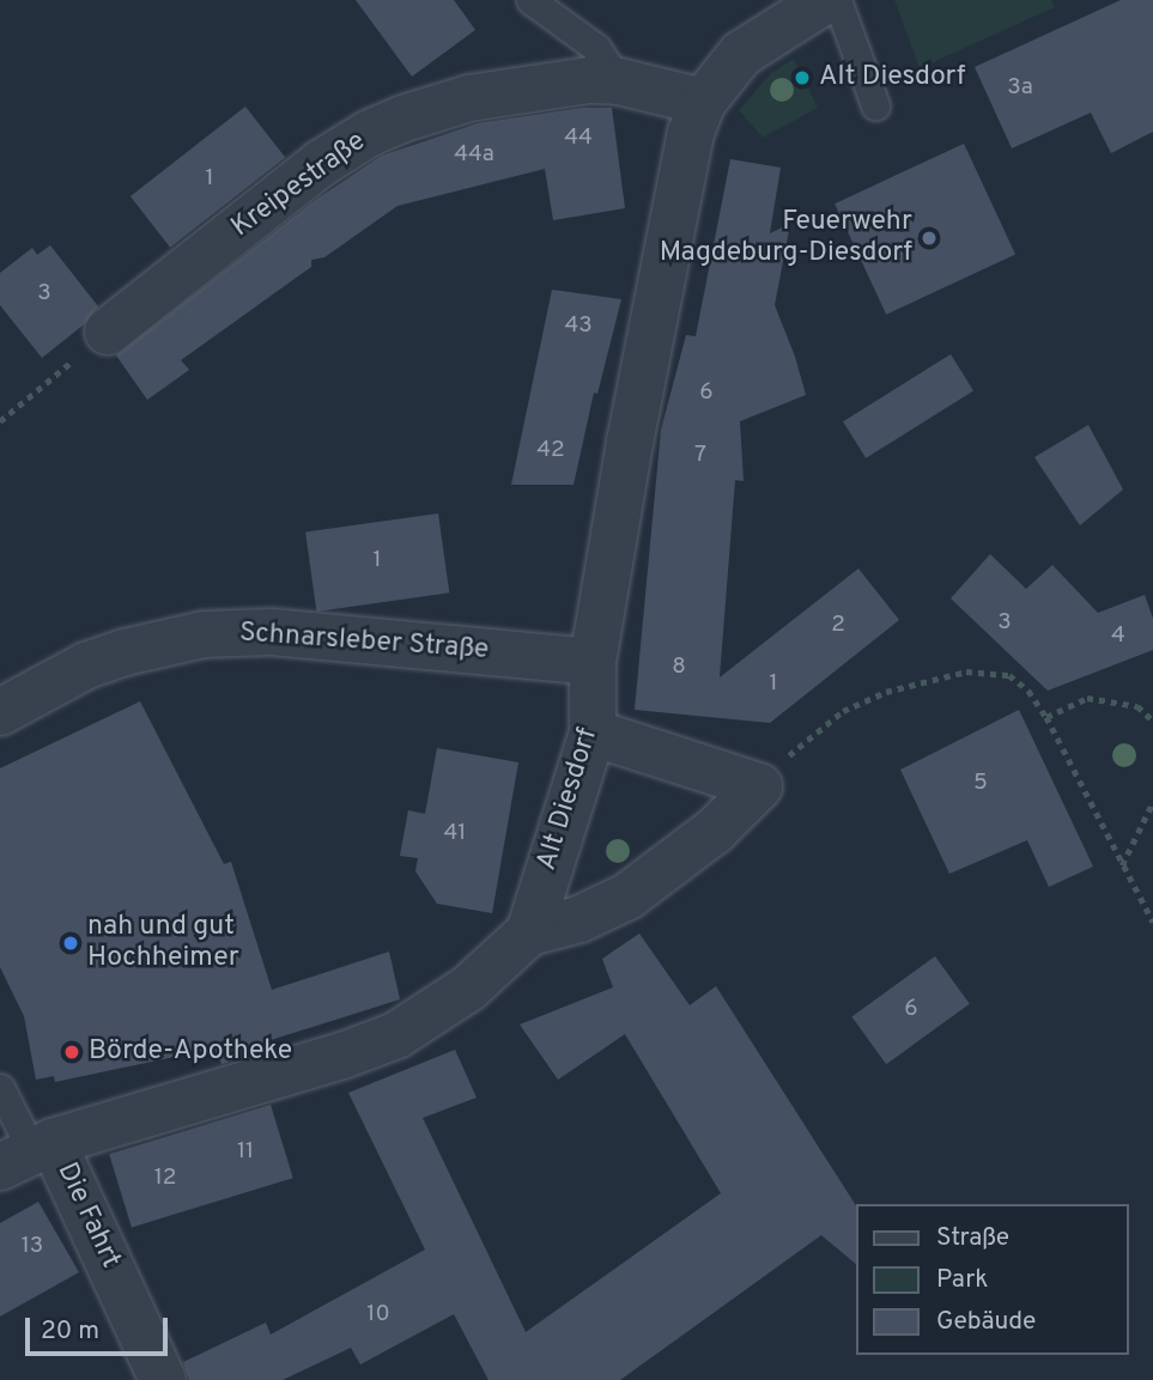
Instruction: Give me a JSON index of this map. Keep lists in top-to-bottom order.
{
  "streets": {
    "street": [
      "Kreipestraße",
      "Schnarsleber Straße",
      "Alt Diesdorf",
      "Die Fahrt"
    ]
  },
  "crossings": [
    ["Kreipestraße", "Alt Diesdorf"],
    ["Schnarsleber Straße", "Alt Diesdorf"]
  ],
  "places": [
    "Alt Diesdorf",
    "Feuerwehr Magdeburg-Diesdorf",
    "nah und gut Hochheimer",
    "Börde-Apotheke"
  ],
  "house_numbers": [
    "3a",
    "44",
    "44a",
    "1",
    "3",
    "43",
    "6",
    "42",
    "7",
    "1",
    "3",
    "2",
    "4",
    "8",
    "1",
    "5",
    "41",
    "6",
    "11",
    "12",
    "13",
    "10"
  ],
  "legend": ["Straße", "Park", "Gebäude"],
  "scale_bar": "20 m"
}
